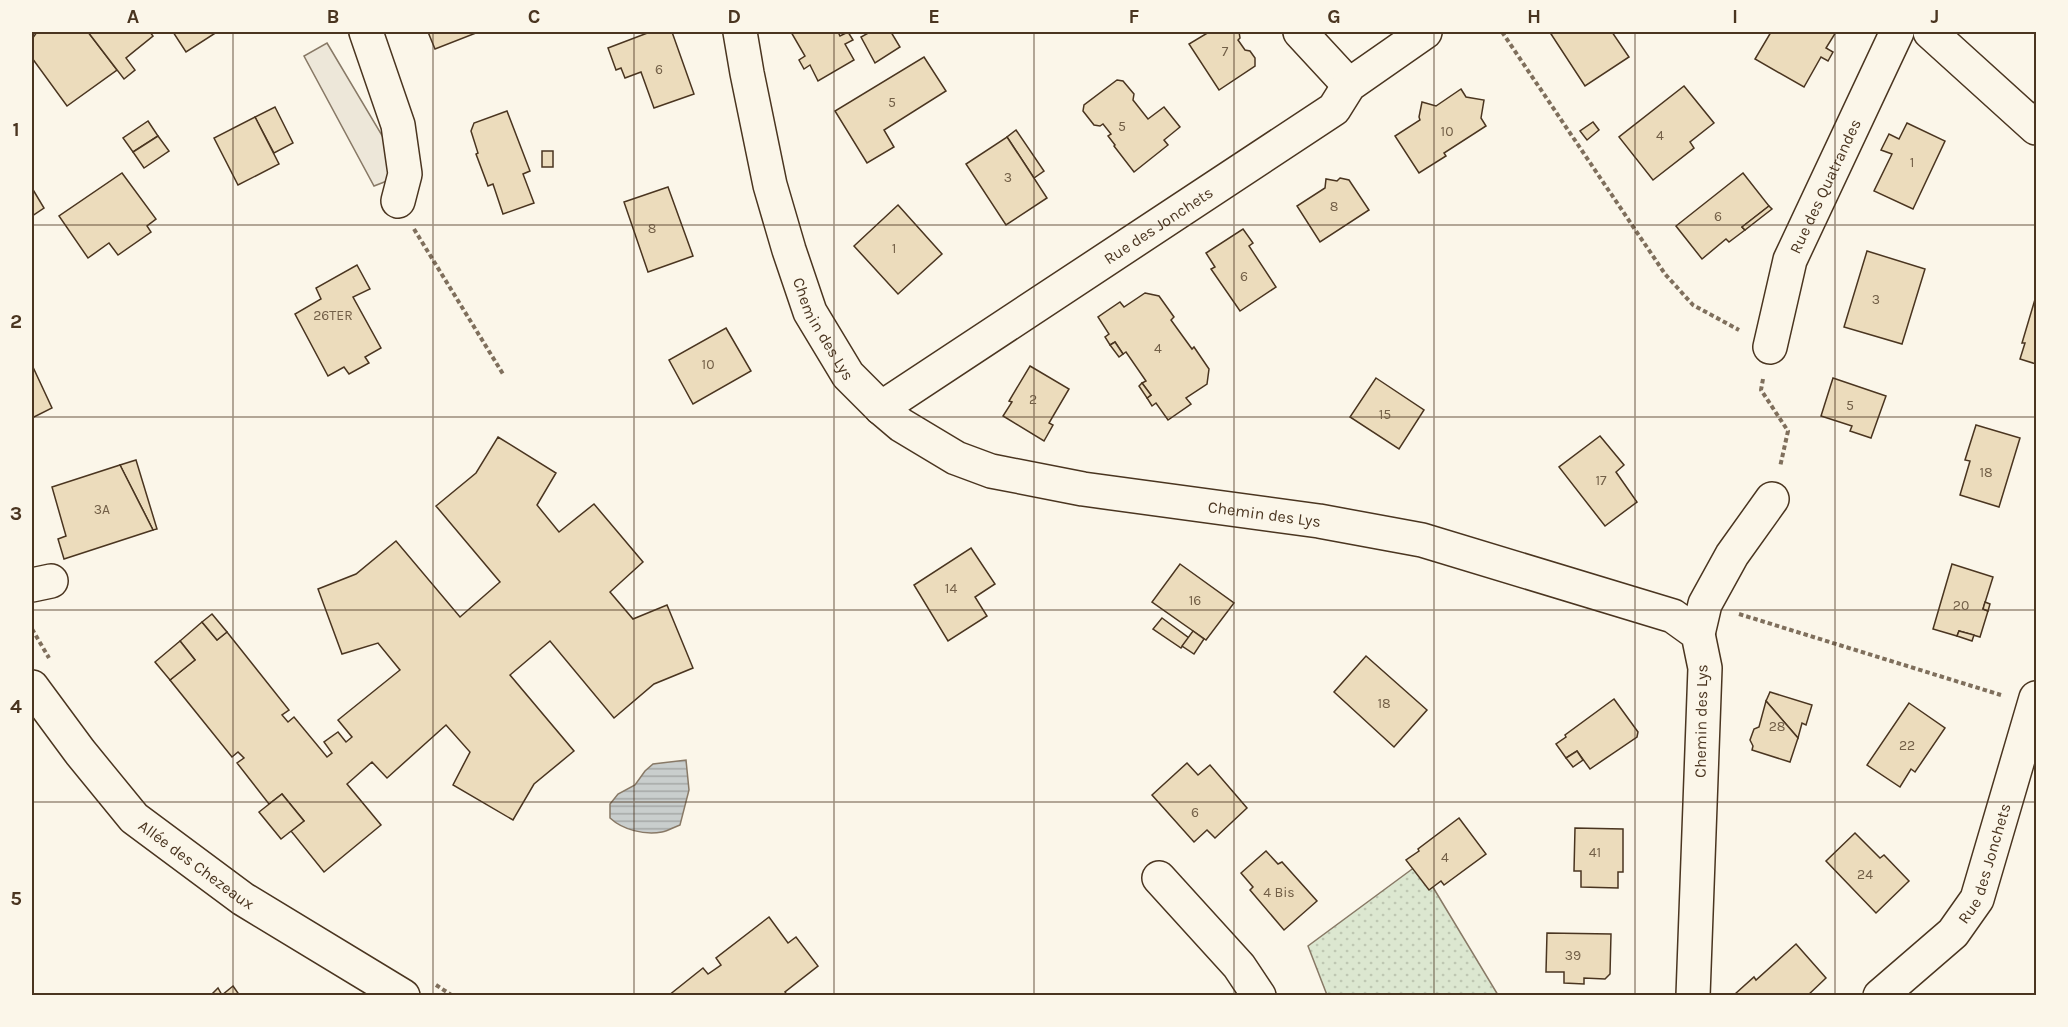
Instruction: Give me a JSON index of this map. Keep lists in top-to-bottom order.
{
  "streets": {
    "street": [
      "Rue des Quatrandes",
      "Rue des Jonchets",
      "Chemin des Lys",
      "Allée des Chezeaux"
    ]
  },
  "crossings": [
    ["Rue des Jonchets", "Chemin des Lys"]
  ],
  "house_numbers": [
    "7",
    "6",
    "5",
    "5",
    "10",
    "4",
    "1",
    "3",
    "8",
    "6",
    "8",
    "1",
    "6",
    "3",
    "26TER",
    "4",
    "10",
    "2",
    "5",
    "15",
    "18",
    "17",
    "3A",
    "14",
    "16",
    "20",
    "18",
    "28",
    "22",
    "6",
    "41",
    "4",
    "24",
    "4 Bis",
    "39"
  ],
  "grid": {
    "columns": [
      "A",
      "B",
      "C",
      "D",
      "E",
      "F",
      "G",
      "H",
      "I",
      "J"
    ],
    "rows": [
      "1",
      "2",
      "3",
      "4",
      "5"
    ]
  }
}
